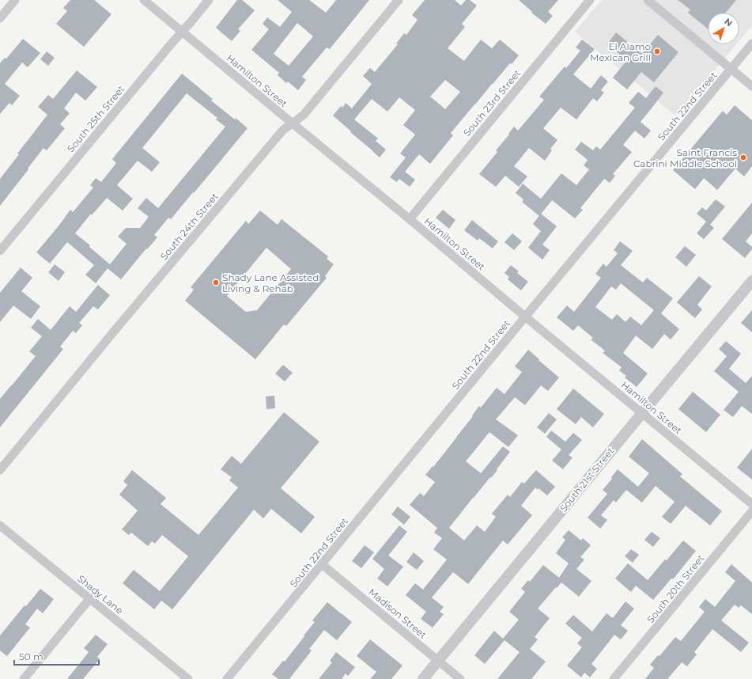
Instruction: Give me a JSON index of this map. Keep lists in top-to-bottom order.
{
  "streets": {
    "street": [
      "Hamilton Street",
      "South 23rd Street",
      "South 22nd Street",
      "South 25th Street",
      "South 24th Street",
      "South 21st Street",
      "South 20th Street",
      "Shady Lane",
      "Madison Street"
    ]
  },
  "crossings": [
    ["Hamilton Street", "South 23rd Street"],
    ["Hamilton Street", "South 22nd Street"],
    ["Hamilton Street", "South 25th Street"],
    ["Hamilton Street", "South 24th Street"],
    ["Hamilton Street", "South 21st Street"],
    ["South 22nd Street", "Madison Street"],
    ["South 21st Street", "Madison Street"]
  ],
  "places": ["El Alamo Mexican Grill", "Saint Francis Cabrini Middle School", "Shady Lane Assisted Living & Rehab"],
  "scale_bar": "50 m",
  "north": "top right"
}
